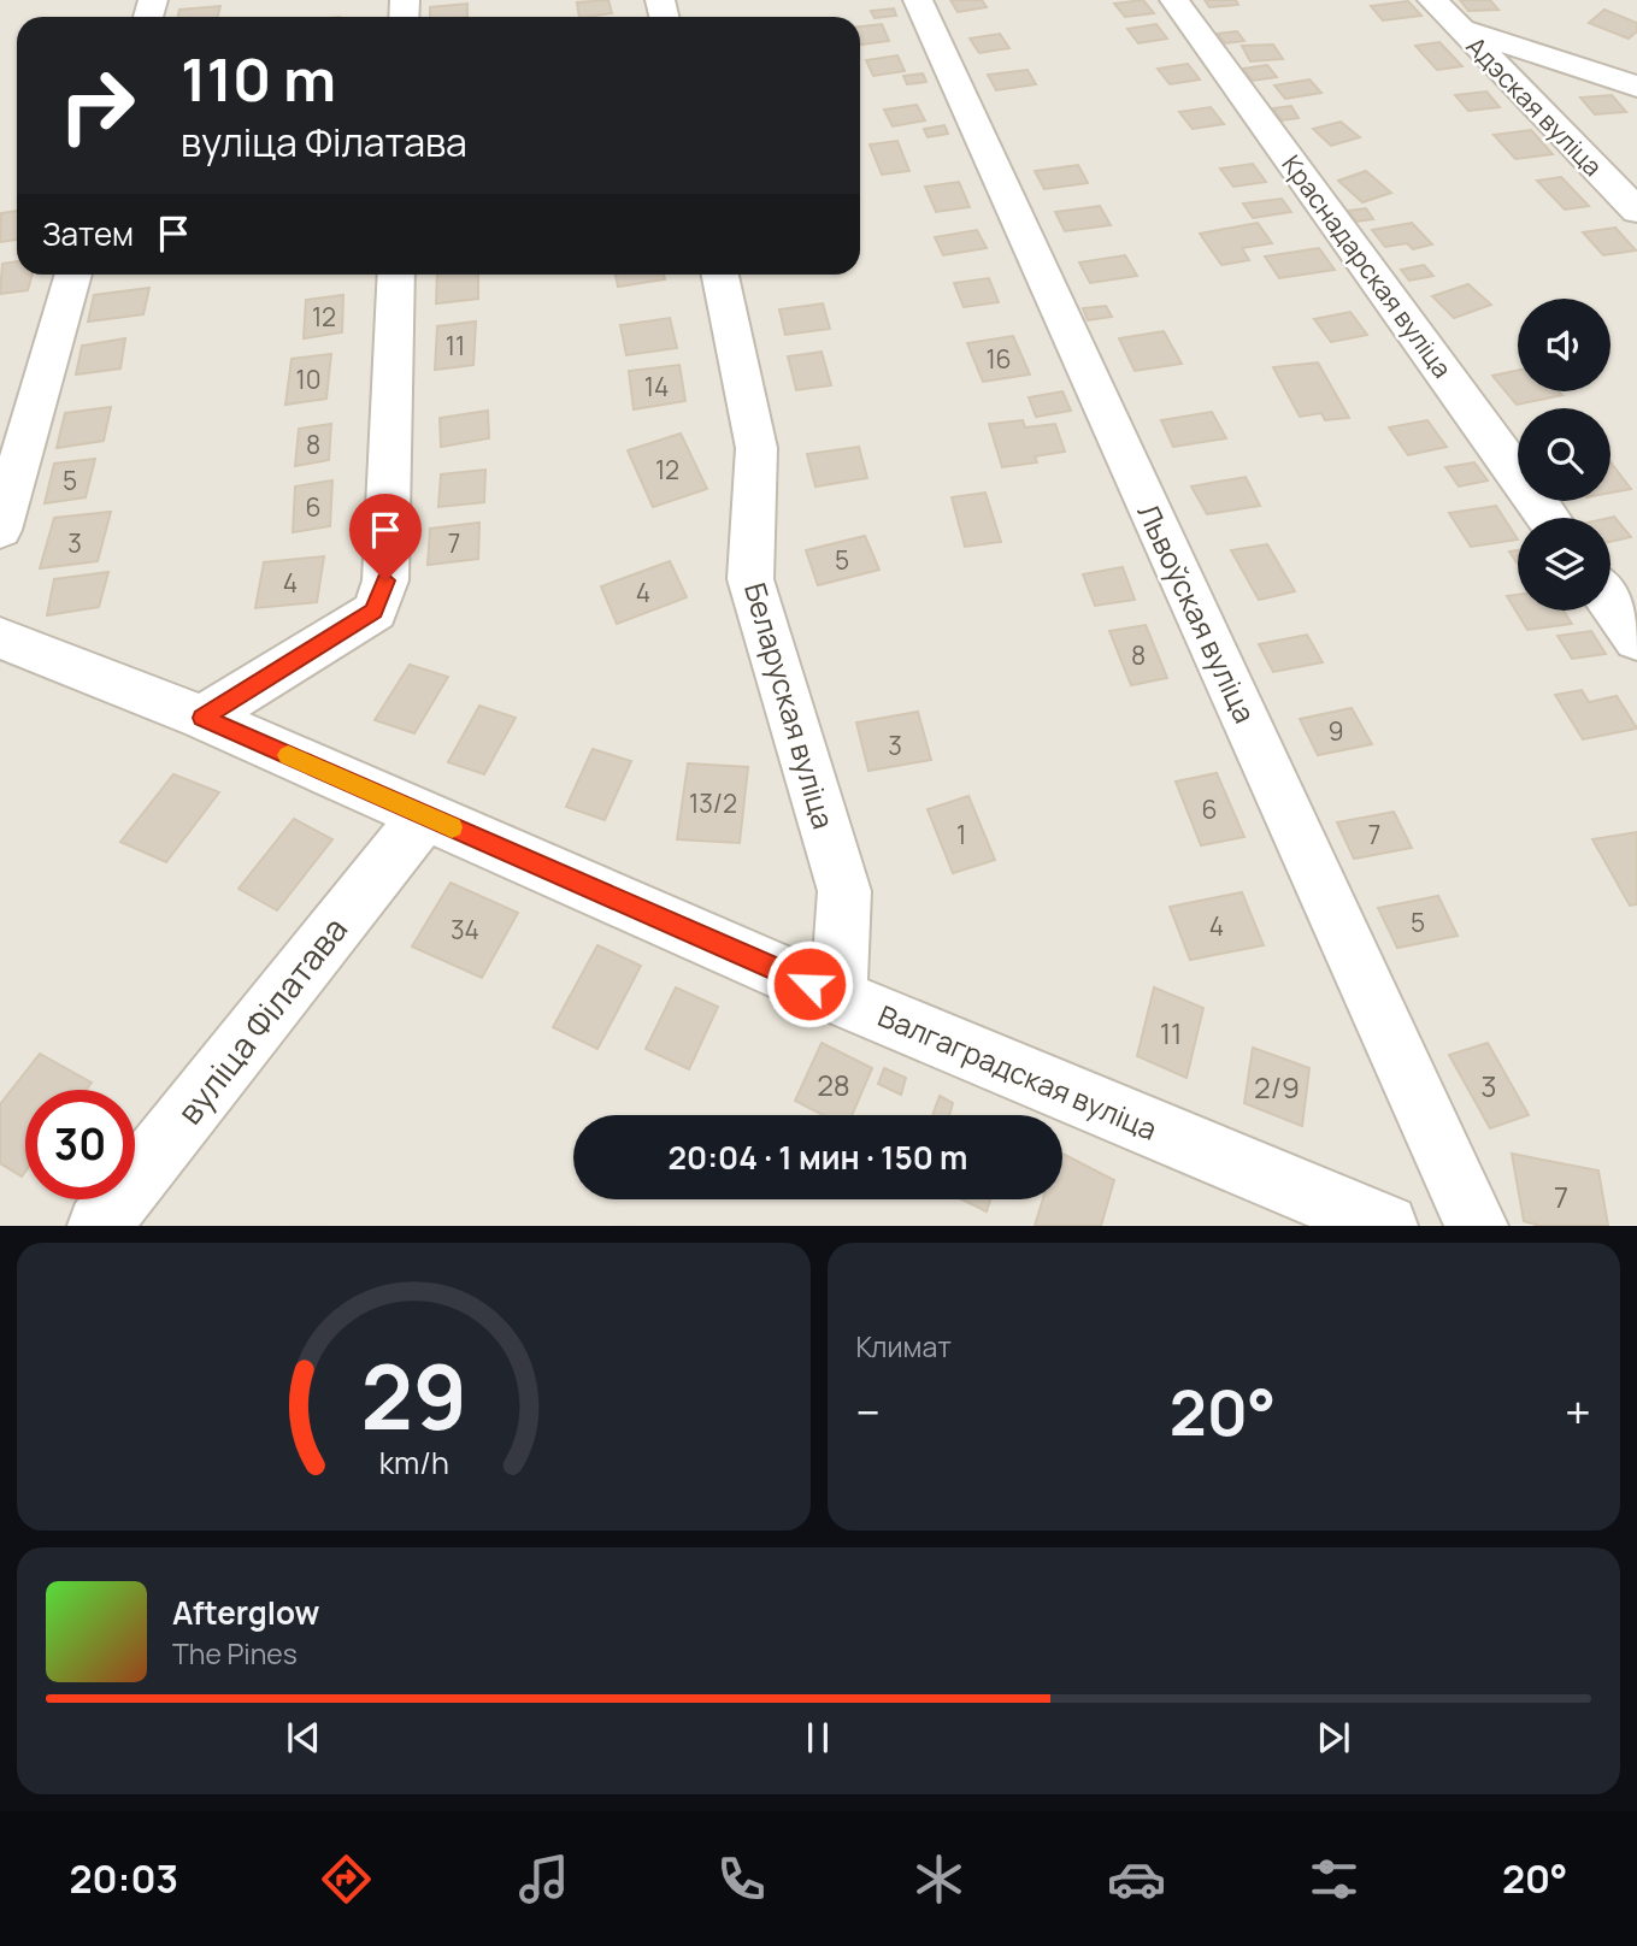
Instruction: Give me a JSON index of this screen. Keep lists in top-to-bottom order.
{
  "streets": {
    "street": [
      "Адэская вуліца",
      "Краснадарская вуліца",
      "Львоўская вуліца",
      "Беларуская вуліца",
      "вуліца Філатава",
      "Валгаградская вуліца"
    ]
  },
  "crossings": [
    ["Беларуская вуліца", "Валгаградская вуліца"],
    ["вуліца Філатава", "Валгаградская вуліца"]
  ],
  "house_numbers": [
    "12",
    "11",
    "16",
    "10",
    "14",
    "8",
    "12",
    "5",
    "6",
    "3",
    "7",
    "5",
    "4",
    "4",
    "8",
    "9",
    "3",
    "13/2",
    "6",
    "1",
    "7",
    "5",
    "4",
    "34",
    "11",
    "28",
    "3",
    "2/9",
    "7"
  ],
  "page": {
    "turn": ["110 m", "вуліца Філатава"],
    "then": "Затем",
    "limit": "30",
    "trip": "20:04 · 1 мин · 150 m",
    "tile": "Климат",
    "heat": ["−", "20°", "+"],
    "song": ["Afterglow", "The Pines"],
    "tabs": ["20:03", "20°"],
    "gauge": ["29", "km/h"]
  }
}
